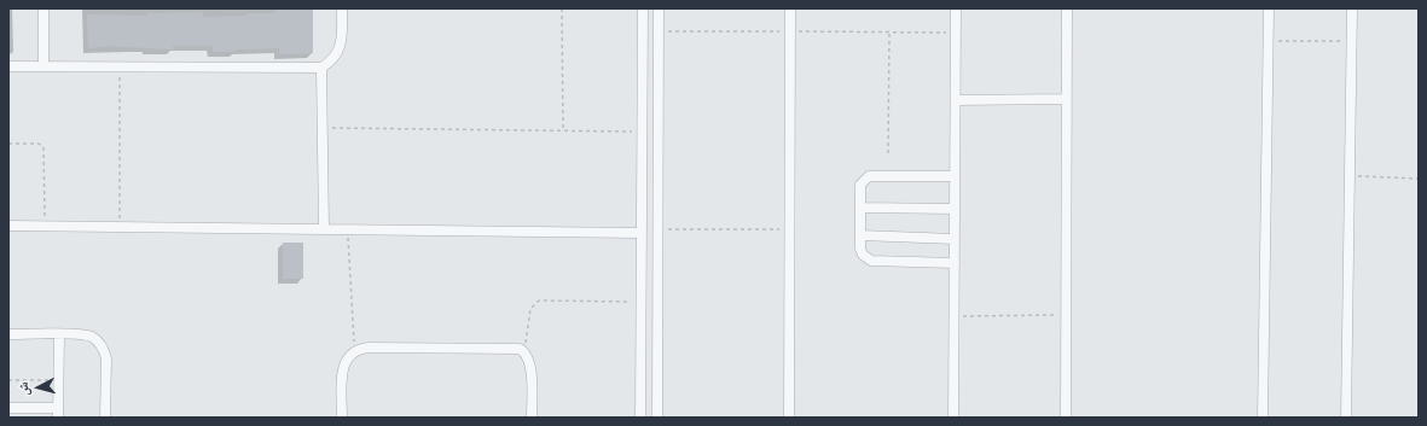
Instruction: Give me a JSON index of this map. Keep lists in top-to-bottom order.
{
  "north": "left"
}
